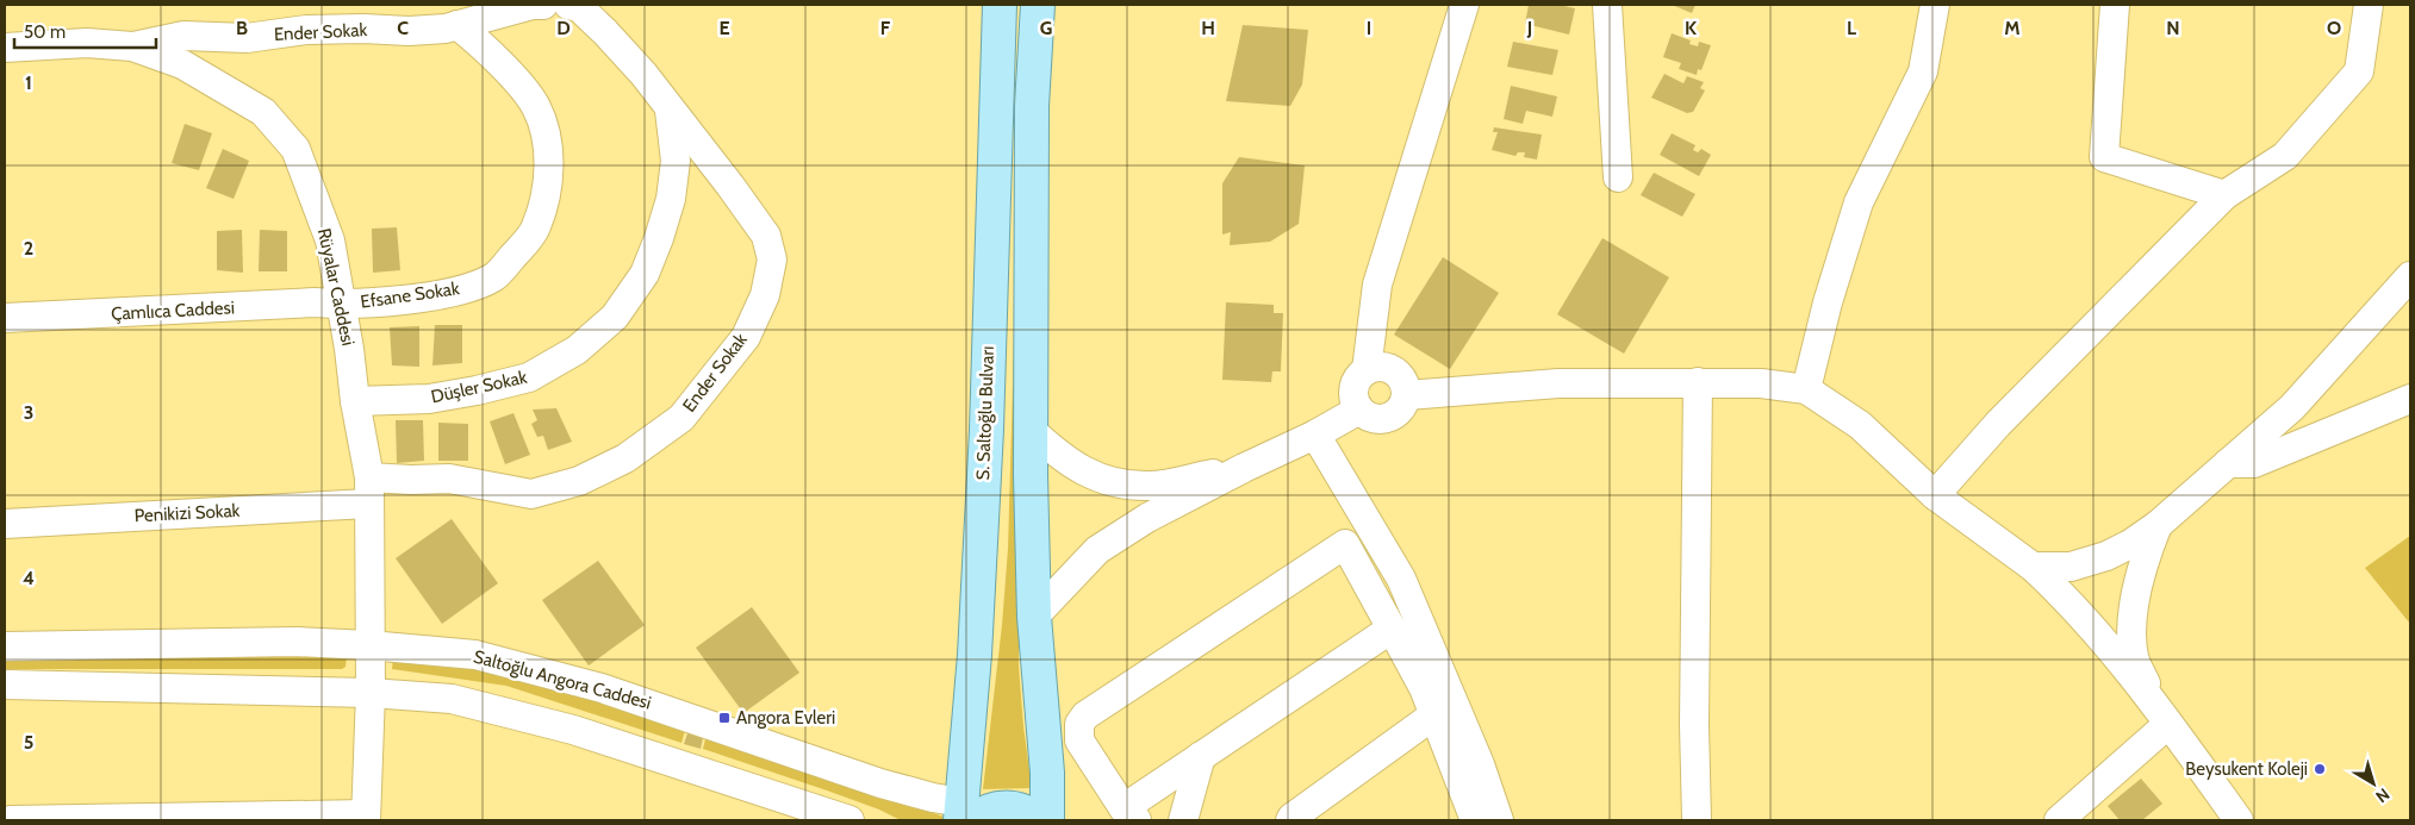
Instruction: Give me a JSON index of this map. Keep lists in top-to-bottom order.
{
  "streets": {
    "main road": ["S. Saltoğlu Bulvarı"],
    "street": [
      "Ender Sokak",
      "Rüyalar Caddesi",
      "Efsane Sokak",
      "Çamlıca Caddesi",
      "Düşler Sokak",
      "Penikizi Sokak",
      "Saltoğlu Angora Caddesi"
    ]
  },
  "crossings": [
    ["Ender Sokak", "Rüyalar Caddesi"],
    ["Ender Sokak", "Efsane Sokak"],
    ["Ender Sokak", "Düşler Sokak"],
    ["Ender Sokak", "Penikizi Sokak"],
    ["Rüyalar Caddesi", "Efsane Sokak"],
    ["Rüyalar Caddesi", "Çamlıca Caddesi"],
    ["Rüyalar Caddesi", "Düşler Sokak"],
    ["Rüyalar Caddesi", "Penikizi Sokak"],
    ["Rüyalar Caddesi", "Saltoğlu Angora Caddesi"],
    ["Efsane Sokak", "Çamlıca Caddesi"],
    ["S. Saltoğlu Bulvarı", "Saltoğlu Angora Caddesi"]
  ],
  "places": {
    "transit": ["Angora Evleri"],
    "other": ["Beysukent Koleji"]
  },
  "scale_bar": "50 m",
  "north": "bottom right",
  "grid": {
    "columns": [
      "B",
      "C",
      "D",
      "E",
      "F",
      "G",
      "H",
      "I",
      "J",
      "K",
      "L",
      "M",
      "N",
      "O"
    ],
    "rows": [
      "1",
      "2",
      "3",
      "4",
      "5"
    ]
  }
}
